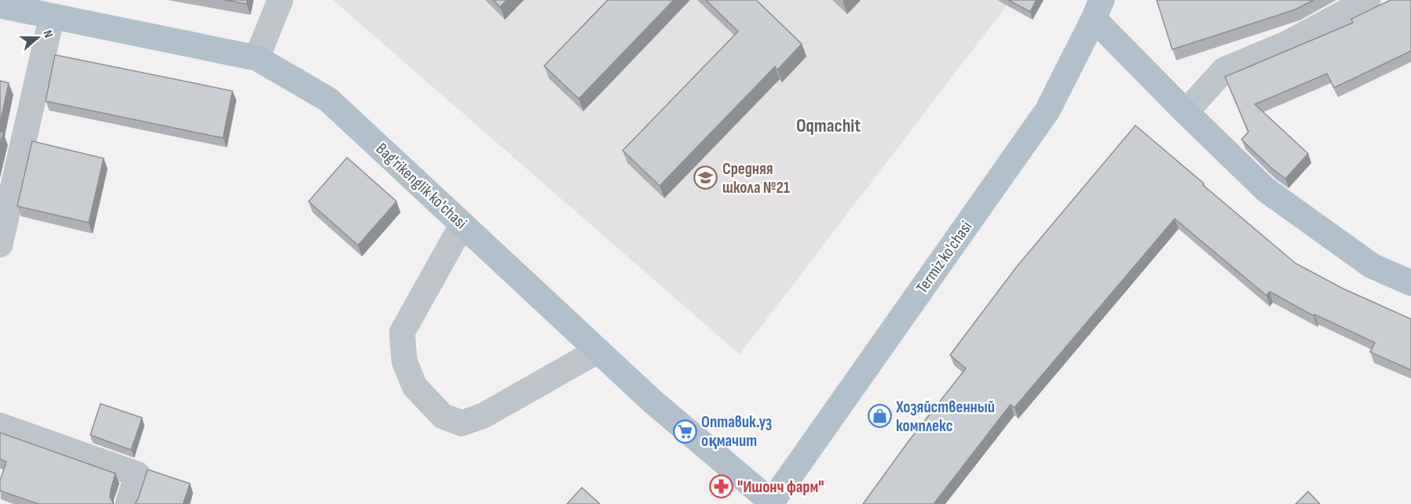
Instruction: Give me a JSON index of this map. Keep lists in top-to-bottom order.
{
  "streets": {
    "main road": ["Bag'rikenglik ko'chasi", "Termiz ko'chasi"]
  },
  "crossings": [
    ["Bag'rikenglik ko'chasi", "Termiz ko'chasi"]
  ],
  "districts": ["Oqmachit"],
  "places": {
    "school or university": ["Средняя школа №21"],
    "shop": ["Хозяйственный комплекс"],
    "supermarket": ["Оптавик.уз оқмачит"],
    "pharmacy": ["\"Ишонч фарм\""]
  },
  "north": "right"
}
